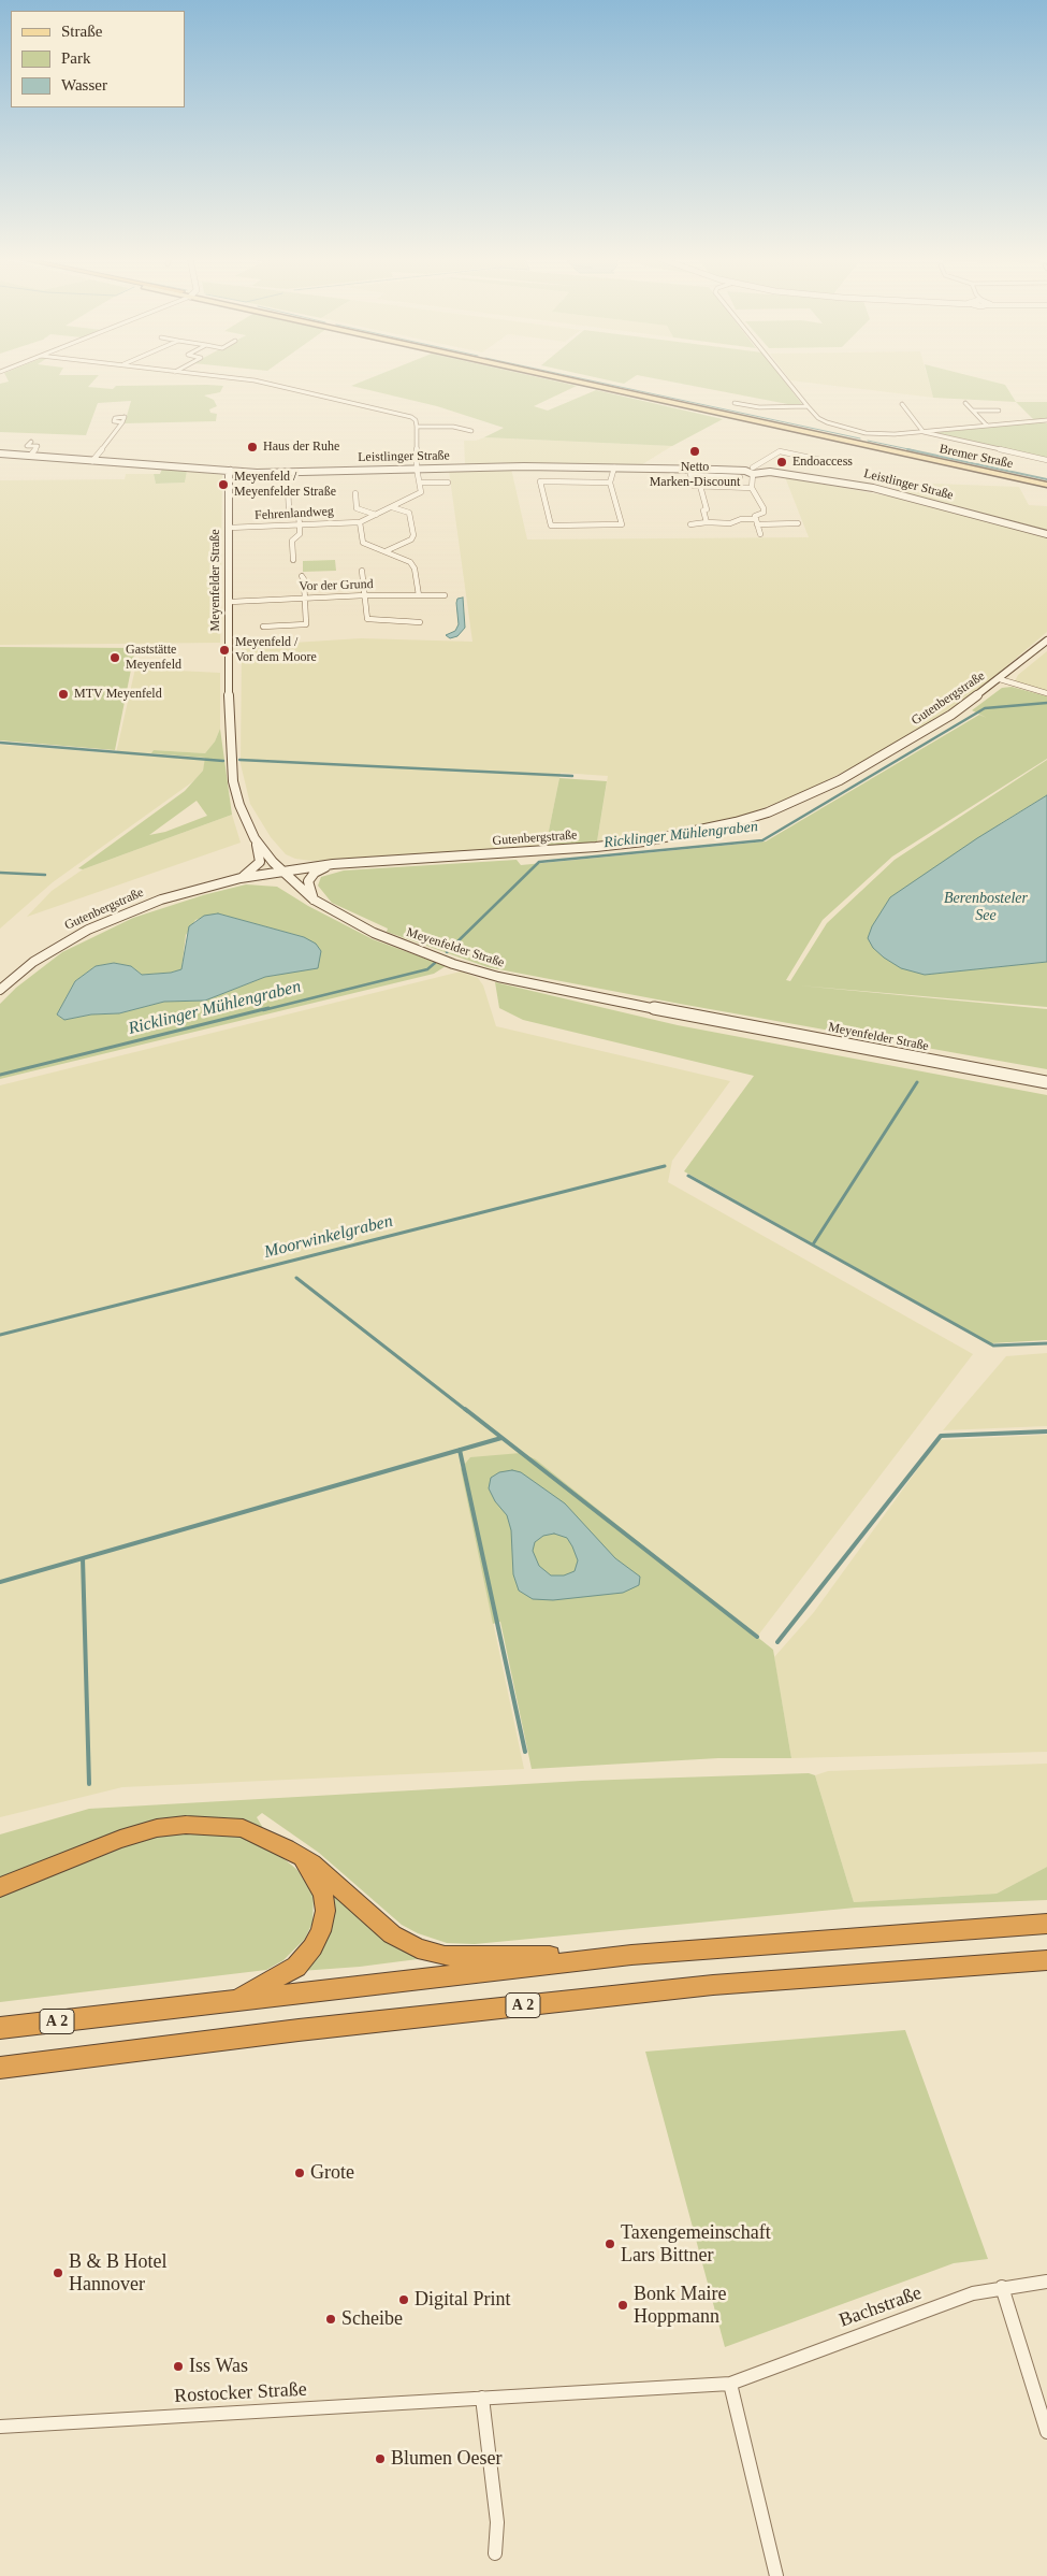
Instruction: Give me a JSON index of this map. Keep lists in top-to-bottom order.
{
  "streets": {
    "highway": ["A 2"],
    "main road": ["Bremer Straße"],
    "street": [
      "Leistlinger Straße",
      "Fehrenlandweg",
      "Meyenfelder Straße",
      "Vor der Grund",
      "Gutenbergstraße",
      "Bachstraße",
      "Rostocker Straße"
    ]
  },
  "crossings": [
    ["Leistlinger Straße", "Meyenfelder Straße"],
    ["Fehrenlandweg", "Meyenfelder Straße"],
    ["Meyenfelder Straße", "Vor der Grund"],
    ["Meyenfelder Straße", "Gutenbergstraße"],
    ["Bachstraße", "Rostocker Straße"]
  ],
  "water": ["Ricklinger Mühlengraben", "Berenbosteler See", "Moorwinkelgraben"],
  "places": [
    "Haus der Ruhe",
    "Netto Marken-Discount",
    "Endoaccess",
    "Meyenfeld / Meyenfelder Straße",
    "Meyenfeld / Vor dem Moore",
    "Gaststätte Meyenfeld",
    "MTV Meyenfeld",
    "Grote",
    "Taxengemeinschaft Lars Bittner",
    "B & B Hotel Hannover",
    "Digital Print",
    "Bonk Maire Hoppmann",
    "Scheibe",
    "Iss Was",
    "Blumen Oeser"
  ],
  "legend": ["Straße", "Park", "Wasser"]
}
